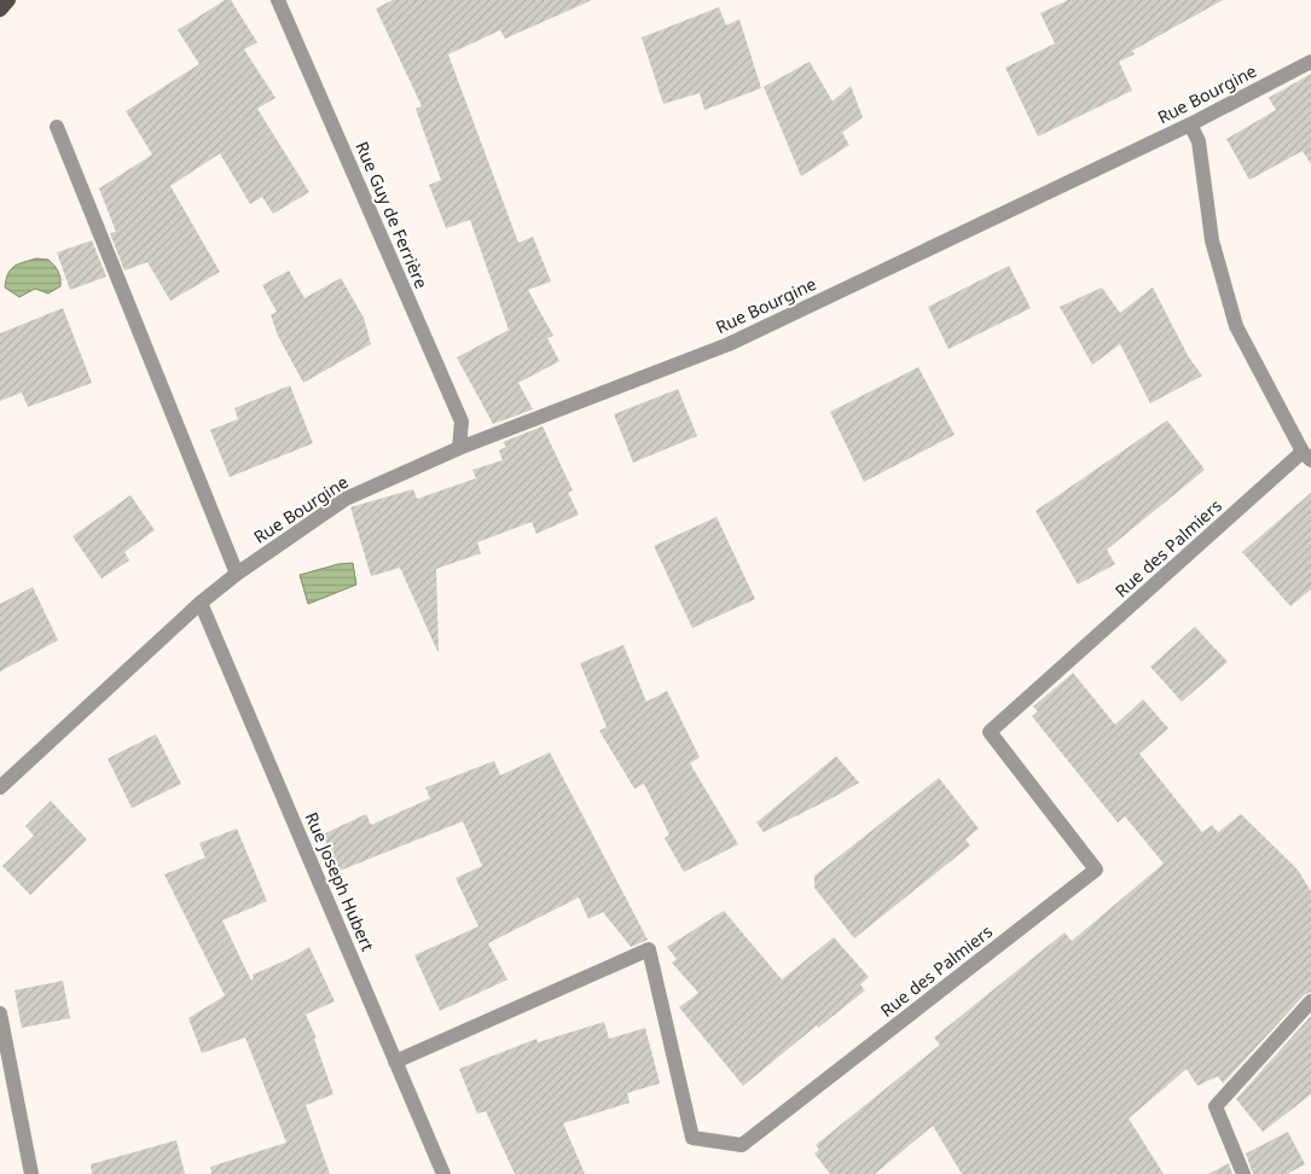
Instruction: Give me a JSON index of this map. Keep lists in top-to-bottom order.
{
  "streets": {
    "street": [
      "Rue Bourgine",
      "Rue Guy de Ferrière",
      "Rue des Palmiers",
      "Rue Joseph Hubert"
    ]
  },
  "crossings": [
    ["Rue Bourgine", "Rue Guy de Ferrière"],
    ["Rue Bourgine", "Rue Joseph Hubert"],
    ["Rue des Palmiers", "Rue Joseph Hubert"]
  ]
}
